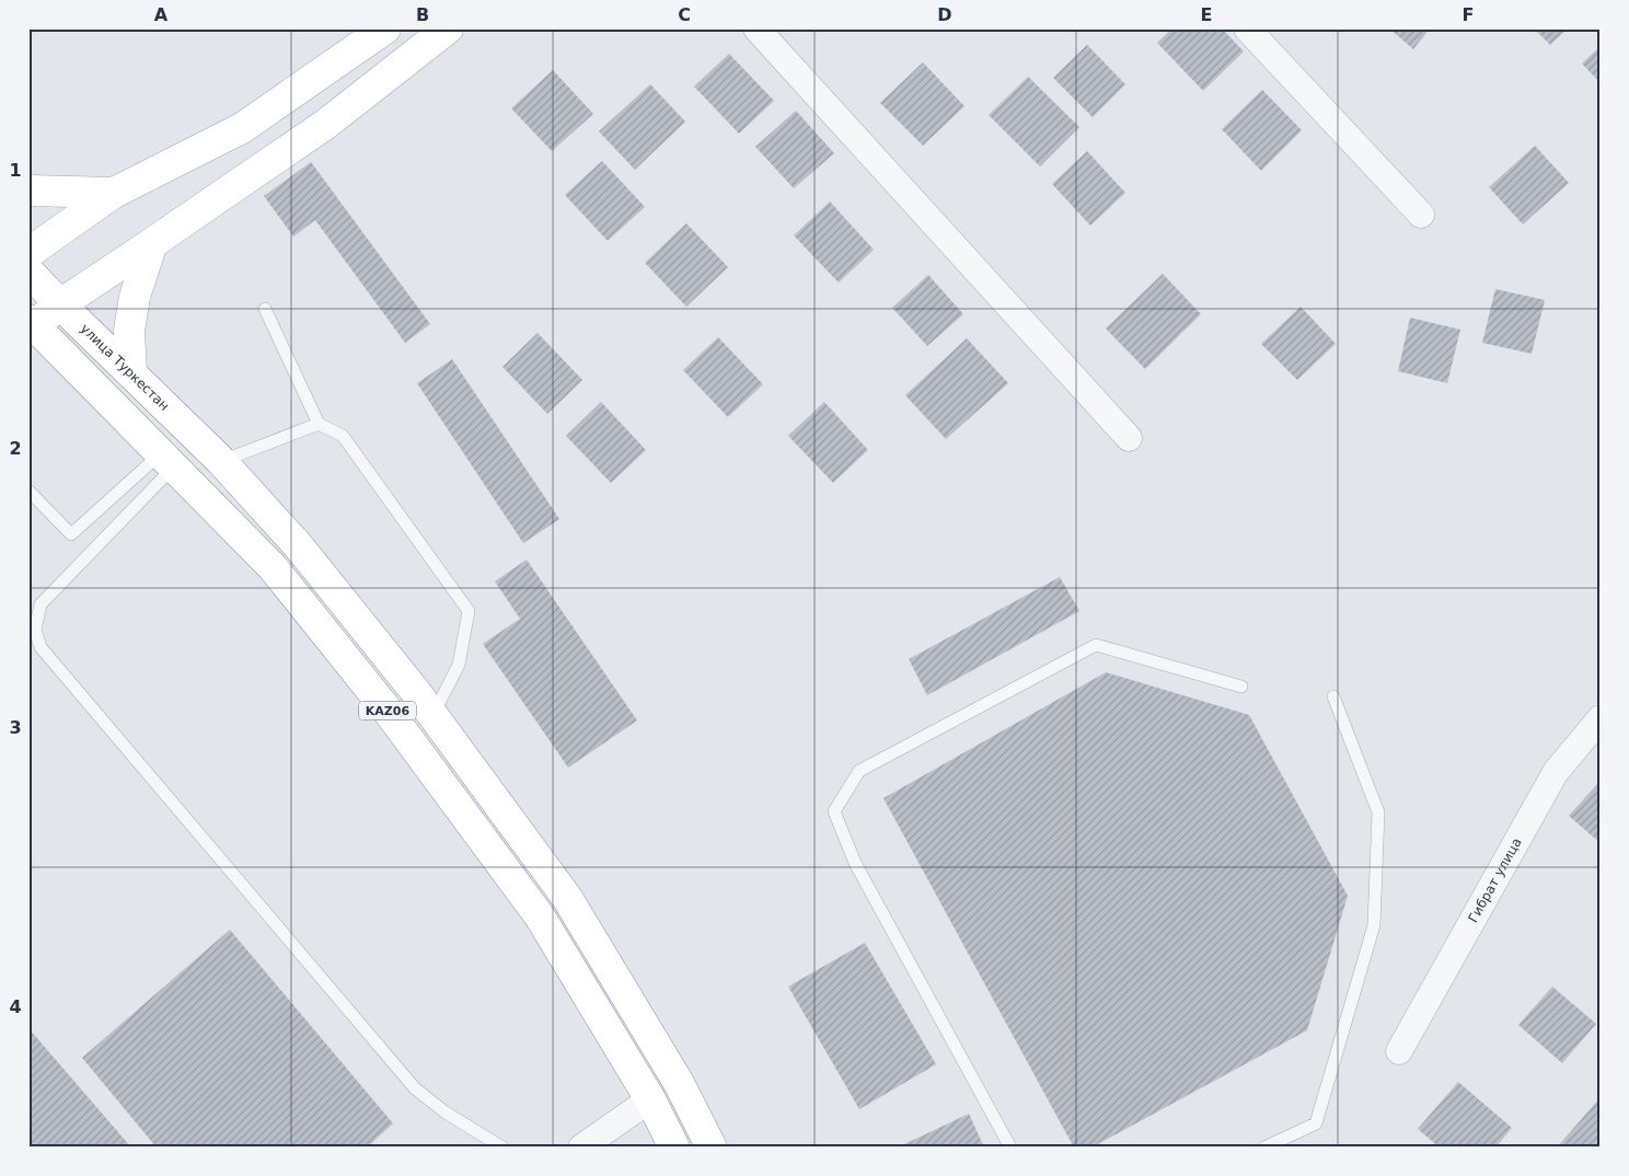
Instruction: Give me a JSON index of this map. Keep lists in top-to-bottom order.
{
  "streets": {
    "main road": ["улица Туркестан", "KАZ06"],
    "street": ["Гибрат улица"]
  },
  "crossings": [
    ["улица Туркестан", "KАZ06"]
  ],
  "grid": {
    "columns": [
      "A",
      "B",
      "C",
      "D",
      "E",
      "F"
    ],
    "rows": [
      "1",
      "2",
      "3",
      "4"
    ]
  }
}
